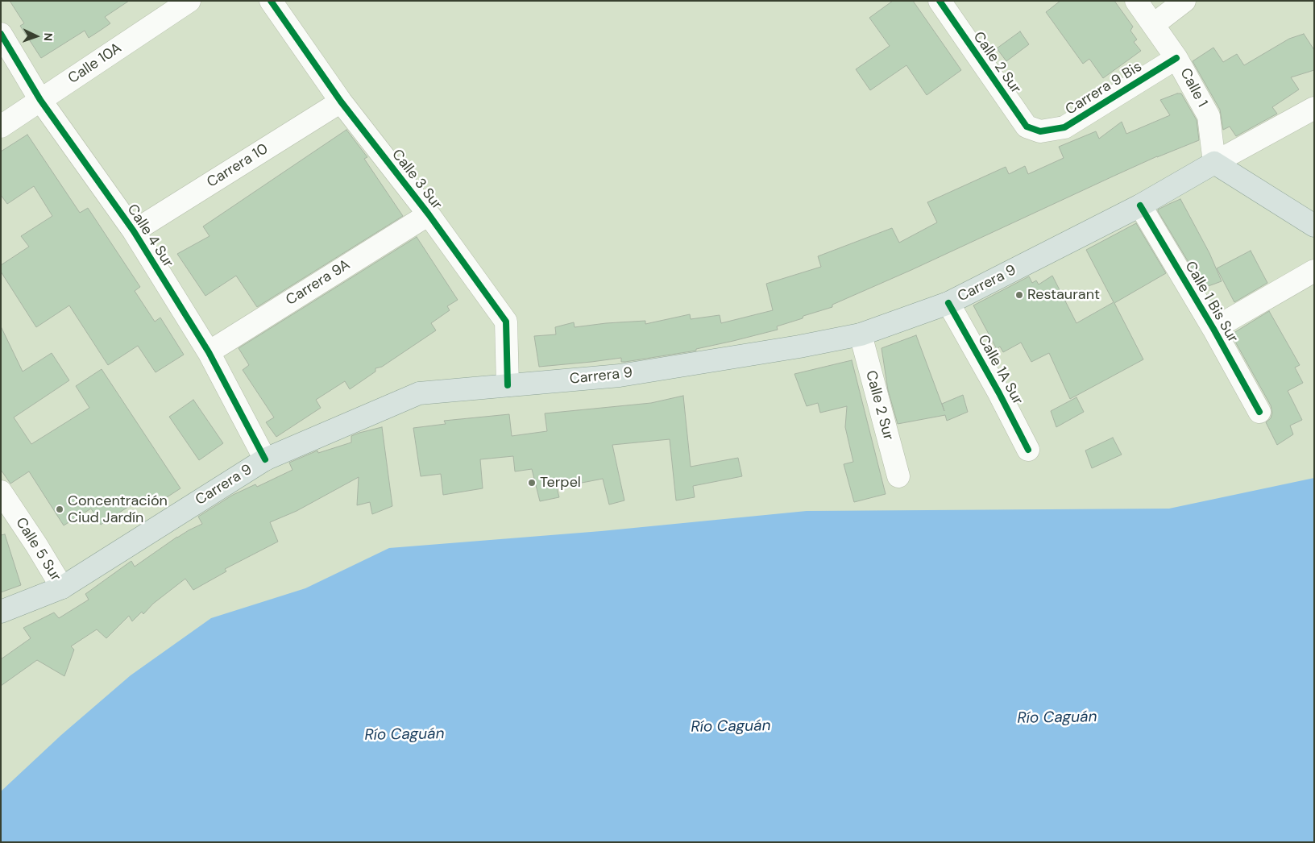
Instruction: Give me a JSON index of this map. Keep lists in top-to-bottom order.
{
  "streets": {
    "main road": ["Carrera 9"],
    "street": [
      "Calle 2 Sur",
      "Calle 10A",
      "Calle 1",
      "Carrera 9 Bis",
      "Carrera 10",
      "Calle 3 Sur",
      "Calle 4 Sur",
      "Carrera 9A",
      "Calle 1 Bis Sur",
      "Calle 1A Sur",
      "Calle 5 Sur"
    ]
  },
  "crossings": [
    ["Calle 2 Sur", "Carrera 9 Bis"],
    ["Calle 2 Sur", "Carrera 9"],
    ["Calle 10A", "Calle 4 Sur"],
    ["Calle 1", "Carrera 9 Bis"],
    ["Calle 1", "Carrera 9"],
    ["Carrera 10", "Calle 3 Sur"],
    ["Carrera 10", "Calle 4 Sur"],
    ["Calle 3 Sur", "Carrera 9A"],
    ["Calle 3 Sur", "Carrera 9"],
    ["Calle 4 Sur", "Carrera 9A"],
    ["Calle 4 Sur", "Carrera 9"],
    ["Carrera 9", "Calle 1 Bis Sur"],
    ["Carrera 9", "Calle 1A Sur"],
    ["Carrera 9", "Calle 5 Sur"]
  ],
  "water": ["Río Caguán"],
  "places": ["Restaurant", "Terpel", "Concentración Ciud Jardín"],
  "north": "right"
}
